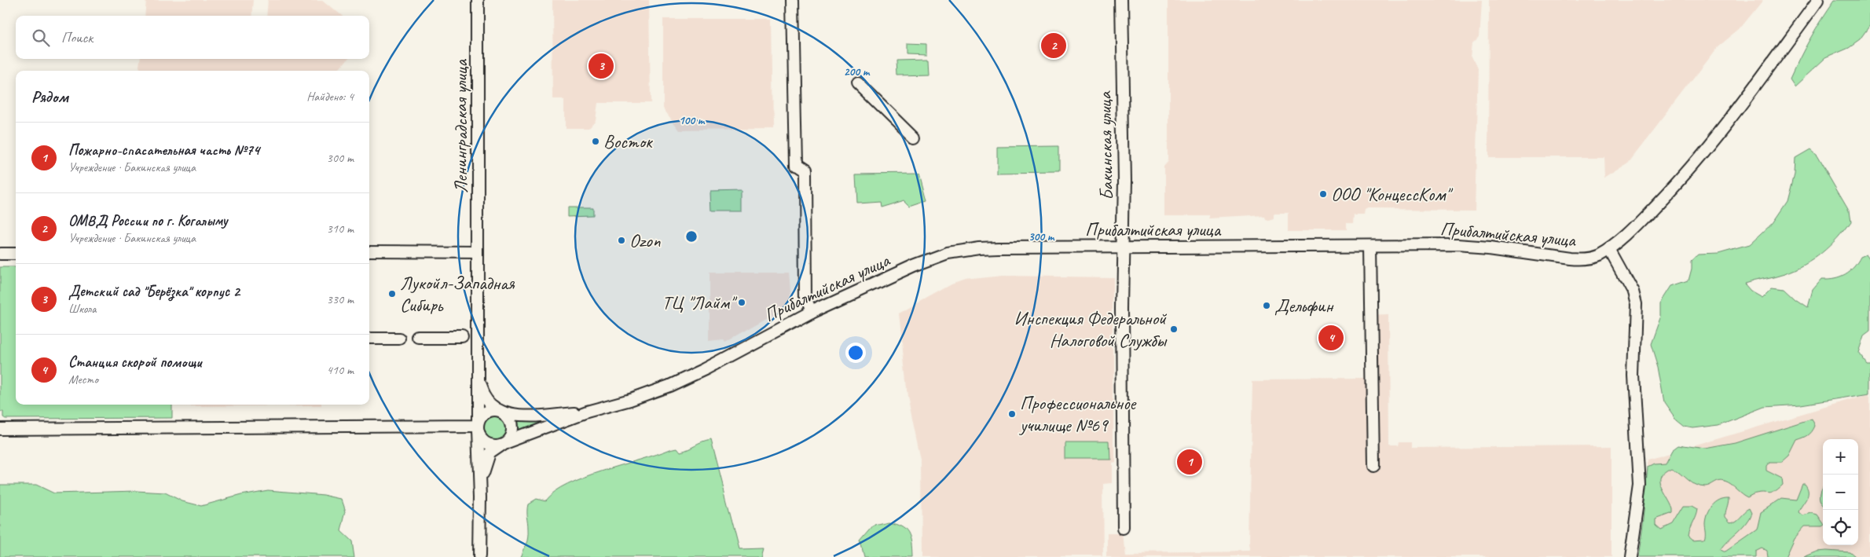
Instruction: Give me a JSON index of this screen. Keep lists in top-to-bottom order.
{
  "streets": {
    "street": ["Ленинградская улица", "Бакинская улица", "Прибалтийская улица"]
  },
  "crossings": [
    ["Бакинская улица", "Прибалтийская улица"]
  ],
  "places": [
    "Восток",
    "ООО \"КонцессКом\"",
    "Ozon",
    "Лукойл-Западная Сибирь",
    "ТЦ \"Лайм\"",
    "Дельфин",
    "Инспекция Федеральной Налоговой Службы",
    "Профессиональное училище №69"
  ],
  "page": {
    "search": "Поиск",
    "pins": [
      "2",
      "3",
      "4",
      "1"
    ],
    "heading": ["Рядом", "Найдено: 4"],
    "list": [
      {
        "mark": "1",
        "name": "Пожарно-спасательная часть №74",
        "note": "Учреждение · Бакинская улица",
        "value": "300 m"
      },
      {
        "mark": "2",
        "name": "ОМВД России по г. Когалыму",
        "note": "Учреждение · Бакинская улица",
        "value": "310 m"
      },
      {
        "mark": "3",
        "name": "Детский сад \"Берёзка\" корпус 2",
        "note": "Школа",
        "value": "330 m"
      },
      {
        "mark": "4",
        "name": "Станция скорой помощи",
        "note": "Место",
        "value": "410 m"
      }
    ],
    "map_buttons": ["+", "−"]
  },
  "rings": ["200 m", "100 m", "300 m"]
}
